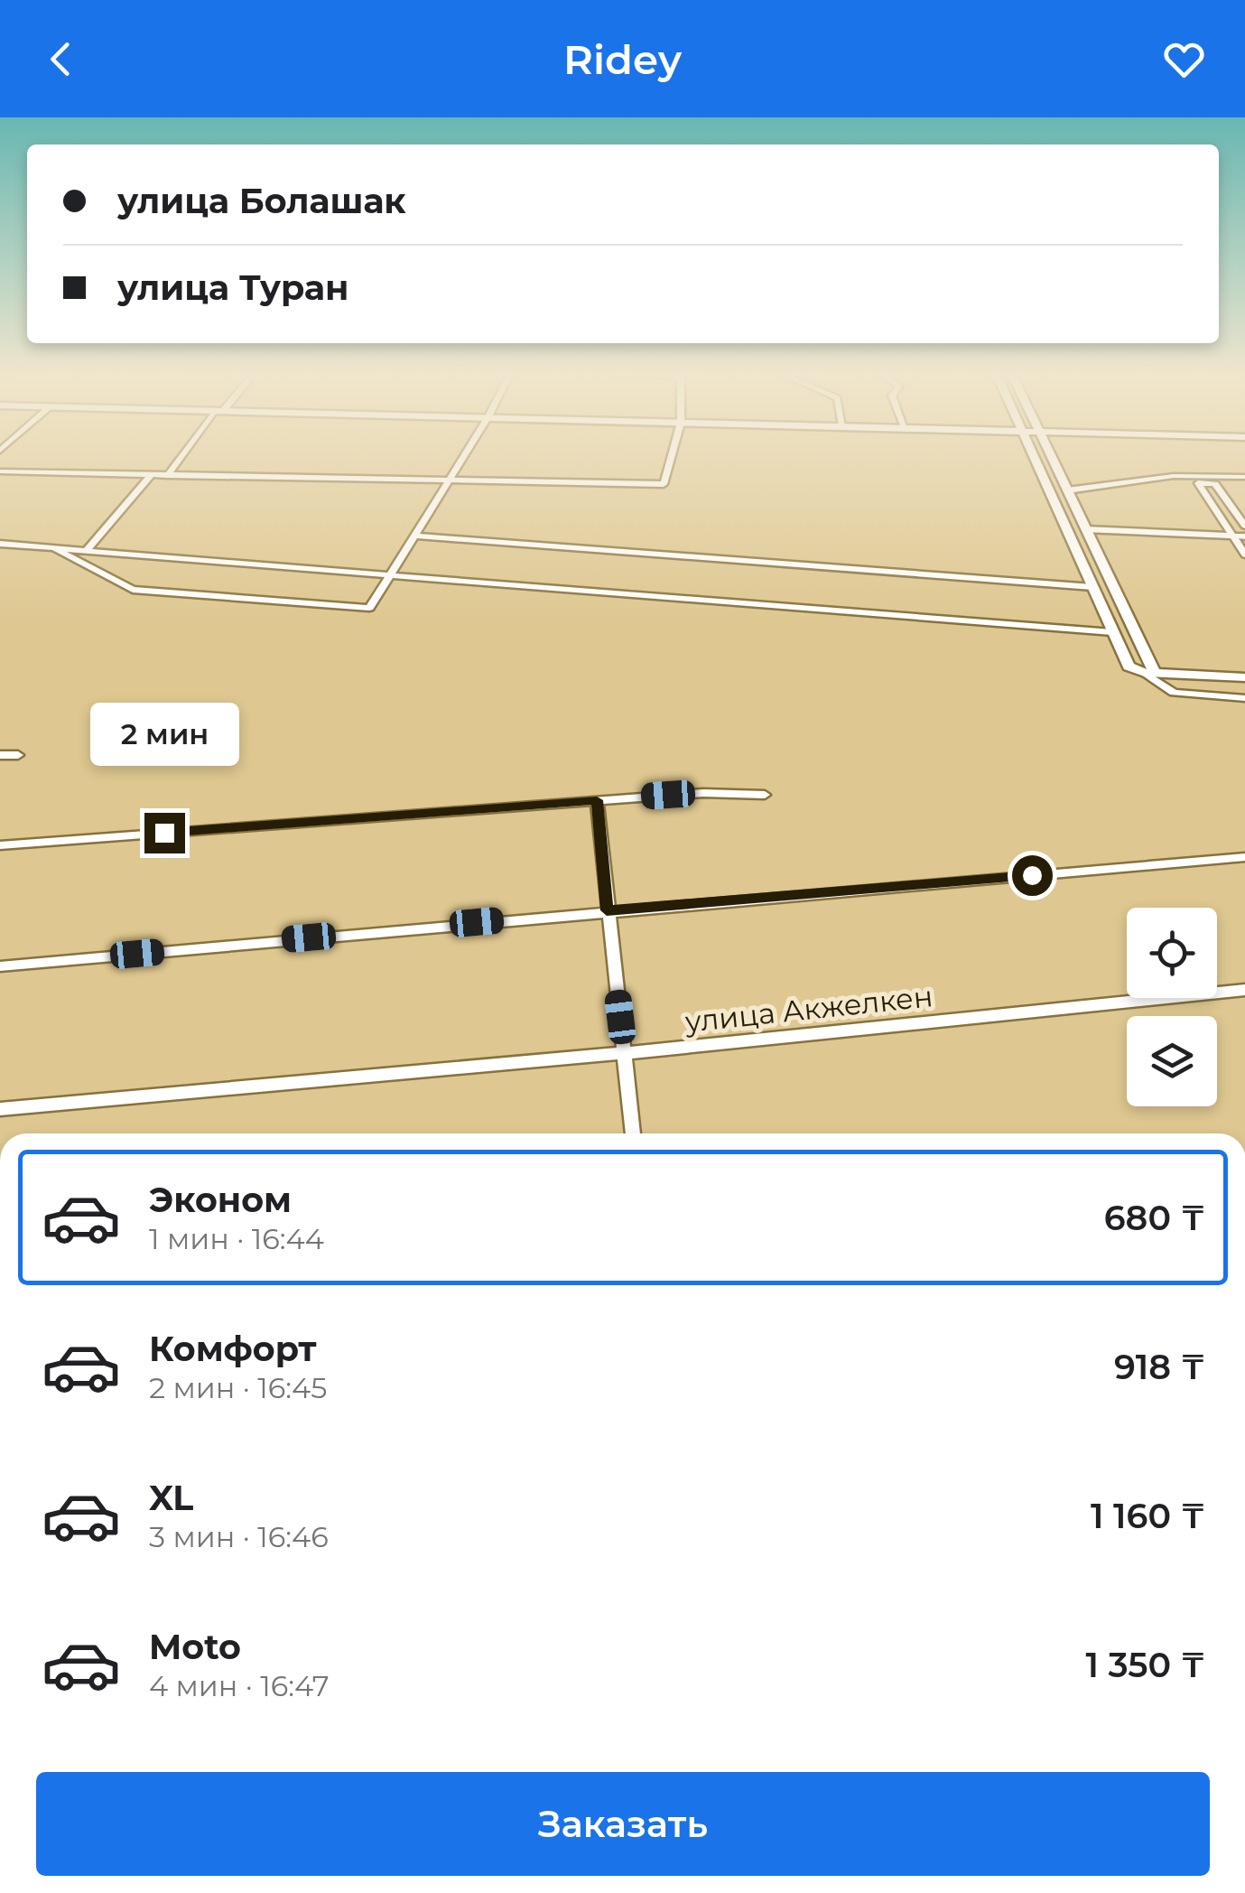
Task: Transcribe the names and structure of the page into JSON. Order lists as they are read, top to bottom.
{
  "streets": {
    "street": ["улица Акжелкен"]
  },
  "page": {
    "header": "Ridey",
    "banner": ["улица Болашак", "улица Туран"],
    "bubble": "2 мин",
    "list": [
      {
        "name": "Эконом",
        "note": "1 мин · 16:44",
        "value": "680 ₸"
      },
      {
        "name": "Комфорт",
        "note": "2 мин · 16:45",
        "value": "918 ₸"
      },
      {
        "name": "XL",
        "note": "3 мин · 16:46",
        "value": "1 160 ₸"
      },
      {
        "name": "Moto",
        "note": "4 мин · 16:47",
        "value": "1 350 ₸"
      }
    ],
    "buttons": "Заказать"
  }
}
